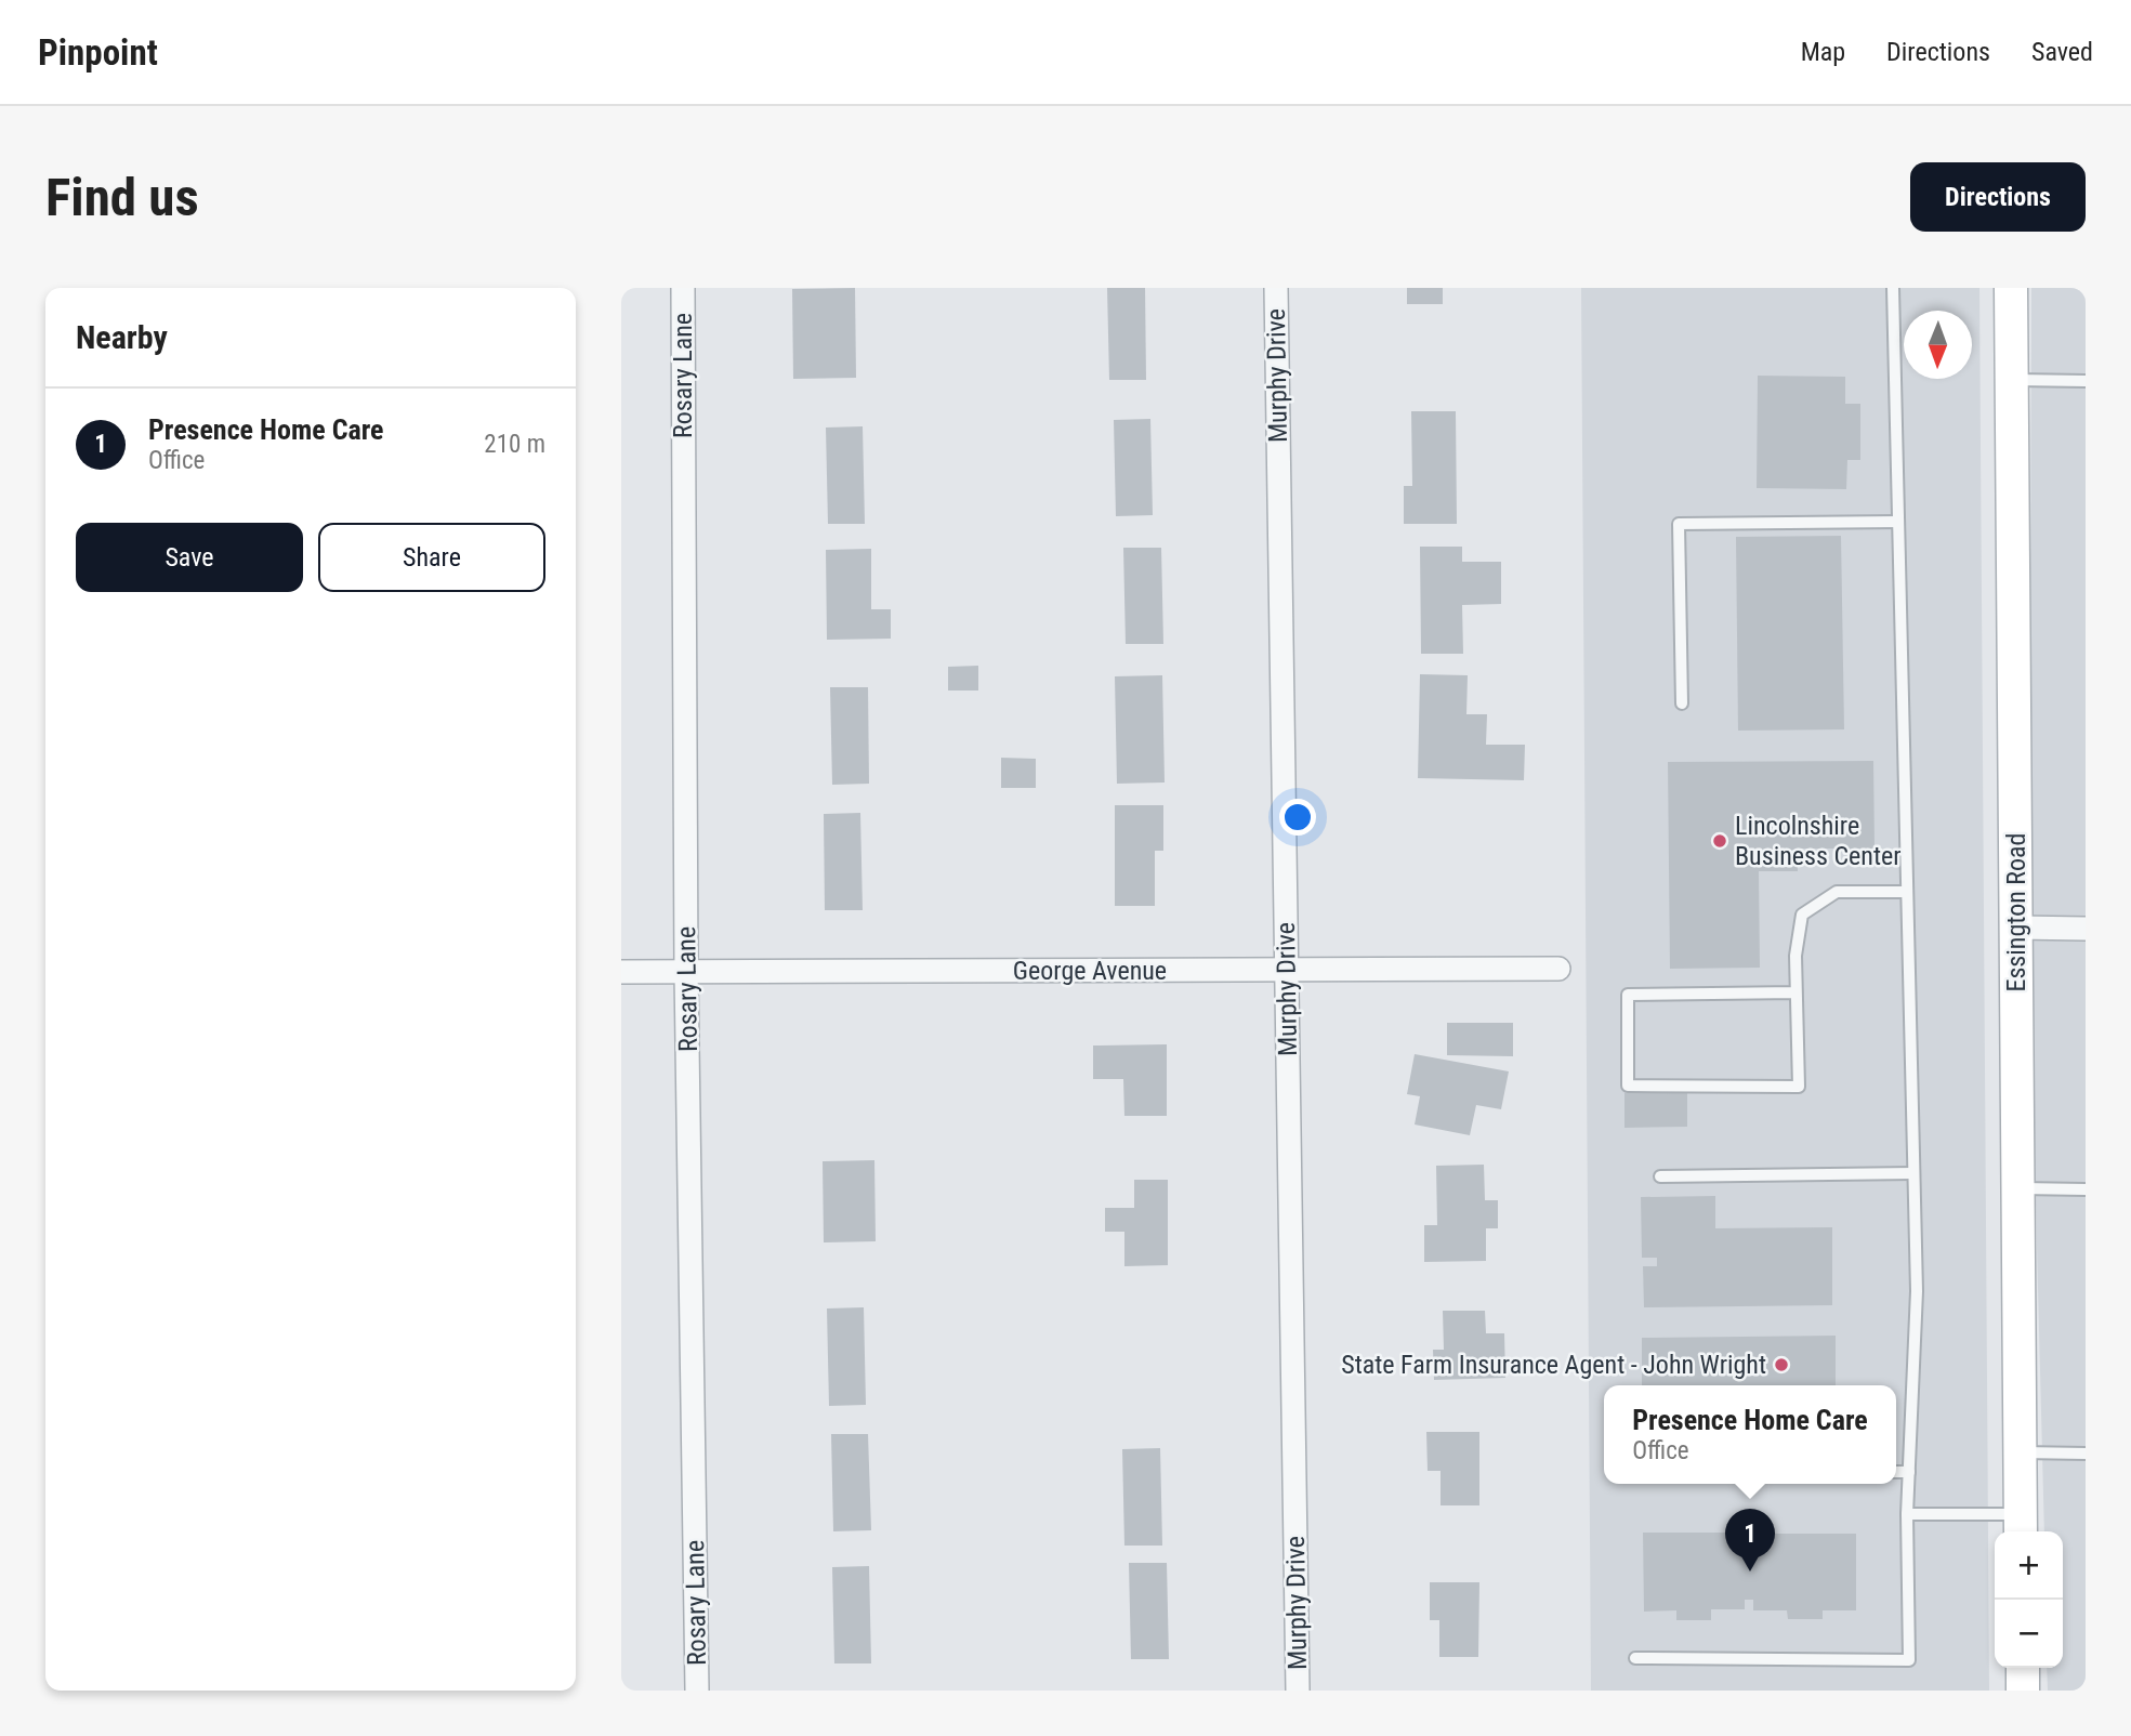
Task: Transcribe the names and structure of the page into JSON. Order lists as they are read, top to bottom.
{
  "streets": {
    "main road": ["Essington Road"],
    "street": ["Rosary Lane", "Murphy Drive", "George Avenue"]
  },
  "crossings": [
    ["Rosary Lane", "George Avenue"],
    ["Murphy Drive", "George Avenue"]
  ],
  "places": ["Lincolnshire Business Center", "State Farm Insurance Agent - John Wright"],
  "north": "bottom",
  "page": {
    "header": "Pinpoint",
    "nav": ["Map", "Directions", "Saved"],
    "buttons": [
      "Directions",
      ["Save", "Share"]
    ],
    "title": "Find us",
    "heading": "Nearby",
    "list": [
      {
        "mark": "1",
        "name": "Presence Home Care",
        "note": "Office",
        "value": "210 m"
      }
    ],
    "popup": ["Presence Home Care", "Office"],
    "pins": "1",
    "map_buttons": ["+", "−"]
  }
}
